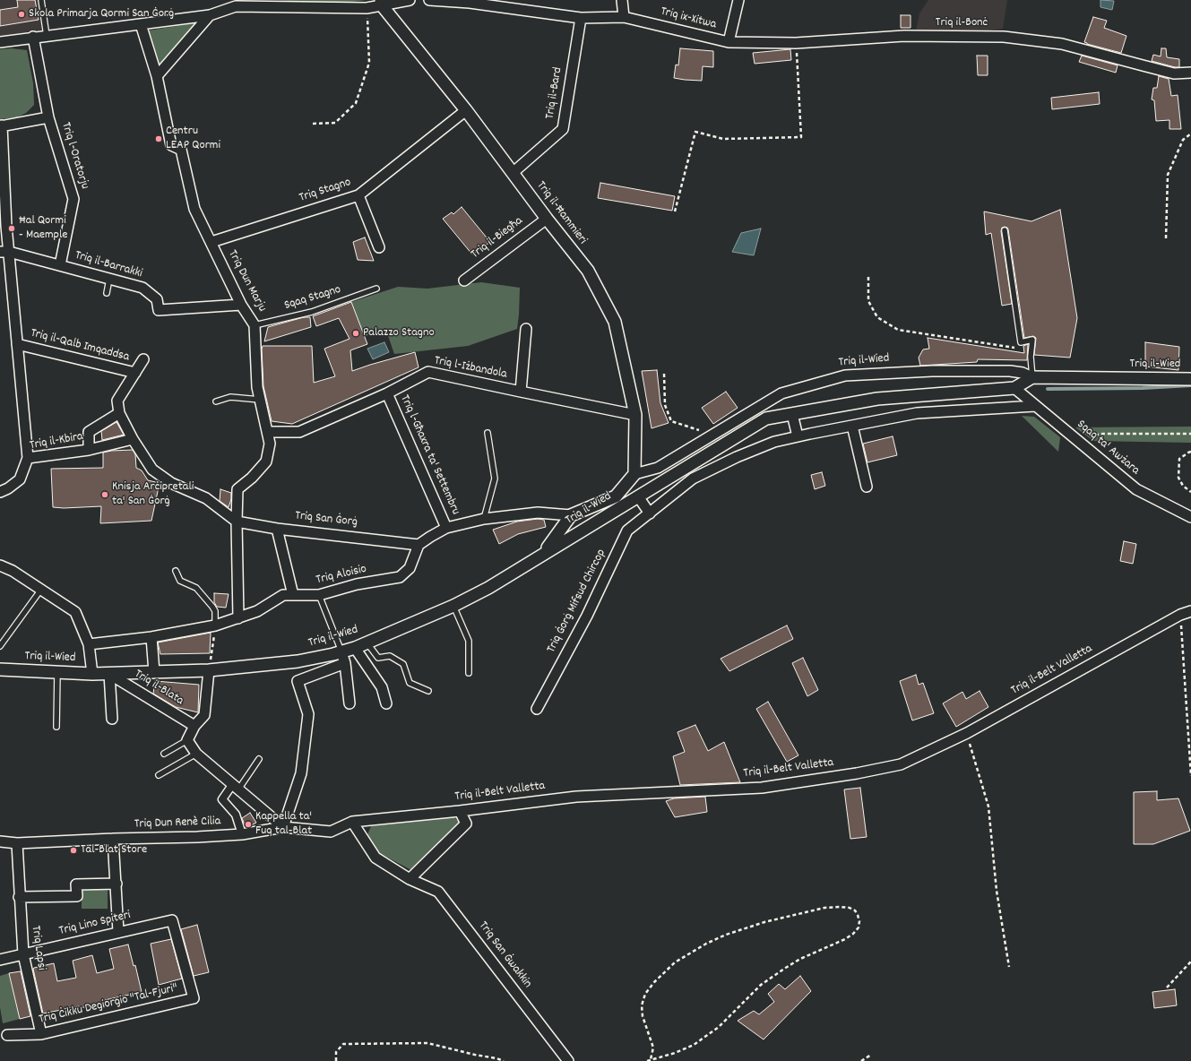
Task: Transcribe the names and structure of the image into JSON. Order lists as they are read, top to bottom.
{
  "streets": {
    "street": [
      "Triq ix-Xitwa",
      "Triq il-Bonċ",
      "Triq il-Bard",
      "Triq l-Oratorju",
      "Triq Stagno",
      "Triq il-Ħammieri",
      "Triq il-Biegħa",
      "Triq il-Barrakki",
      "Triq Dun Marju",
      "Triq il-Qalb Imqaddsa",
      "Triq il-Wied",
      "Triq l-Iżbandola",
      "Triq il-Kbira",
      "Sqaq ta' Awżara",
      "Triq l-Għaxra ta' Settembru",
      "Triq San Ġorġ",
      "Triq Aloisio",
      "Triq Ġorġ Mifsud Chircop",
      "Triq il-Belt Valletta",
      "Triq il-Blata",
      "Triq Dun Renè Cilia",
      "Triq Lino Spiteri",
      "Triq Lapsi",
      "Triq San Ġwakkin",
      "Triq Ċikku Degiorgio \"Tal-Fjuri\""
    ],
    "lane": ["Sqaq Stagno"]
  },
  "crossings": [
    ["Triq ix-Xitwa", "Triq il-Bonċ"],
    ["Triq ix-Xitwa", "Triq il-Bard"],
    ["Triq il-Bard", "Triq il-Ħammieri"],
    ["Triq l-Oratorju", "Triq il-Barrakki"],
    ["Triq Stagno", "Triq il-Ħammieri"],
    ["Triq Stagno", "Triq Dun Marju"],
    ["Triq il-Ħammieri", "Triq il-Biegħa"],
    ["Triq il-Ħammieri", "Triq il-Wied"],
    ["Triq il-Ħammieri", "Triq l-Iżbandola"],
    ["Triq il-Barrakki", "Triq Dun Marju"],
    ["Triq Dun Marju", "Sqaq Stagno"],
    ["Triq Dun Marju", "Triq l-Iżbandola"],
    ["Triq Dun Marju", "Triq San Ġorġ"],
    ["Triq Dun Marju", "Triq Aloisio"],
    ["Triq il-Wied", "Sqaq ta' Awżara"],
    ["Triq il-Wied", "Triq il-Blata"],
    ["Triq l-Iżbandola", "Triq l-Għaxra ta' Settembru"],
    ["Triq il-Kbira", "Triq San Ġorġ"],
    ["Triq San Ġorġ", "Triq Aloisio"],
    ["Triq il-Belt Valletta", "Triq Dun Renè Cilia"],
    ["Triq il-Belt Valletta", "Triq San Ġwakkin"],
    ["Triq Dun Renè Cilia", "Triq Lapsi"],
    ["Triq Dun Renè Cilia", "Triq San Ġwakkin"],
    ["Triq Lino Spiteri", "Triq Lapsi"],
    ["Triq Lino Spiteri", "Triq Ċikku Degiorgio \"Tal-Fjuri\""],
    ["Triq Lapsi", "Triq Ċikku Degiorgio \"Tal-Fjuri\""]
  ],
  "places": [
    "Skola Primarja Qormi San Ġorġ",
    "Centru LEAP Qormi",
    "Ħal Qormi - Maemple",
    "Palazzo Stagno",
    "Knisja Arċipretali ta' San Ġorġ",
    "Kappella ta' Fuq tal-Blat",
    "Tal-Blat Store"
  ]
}
